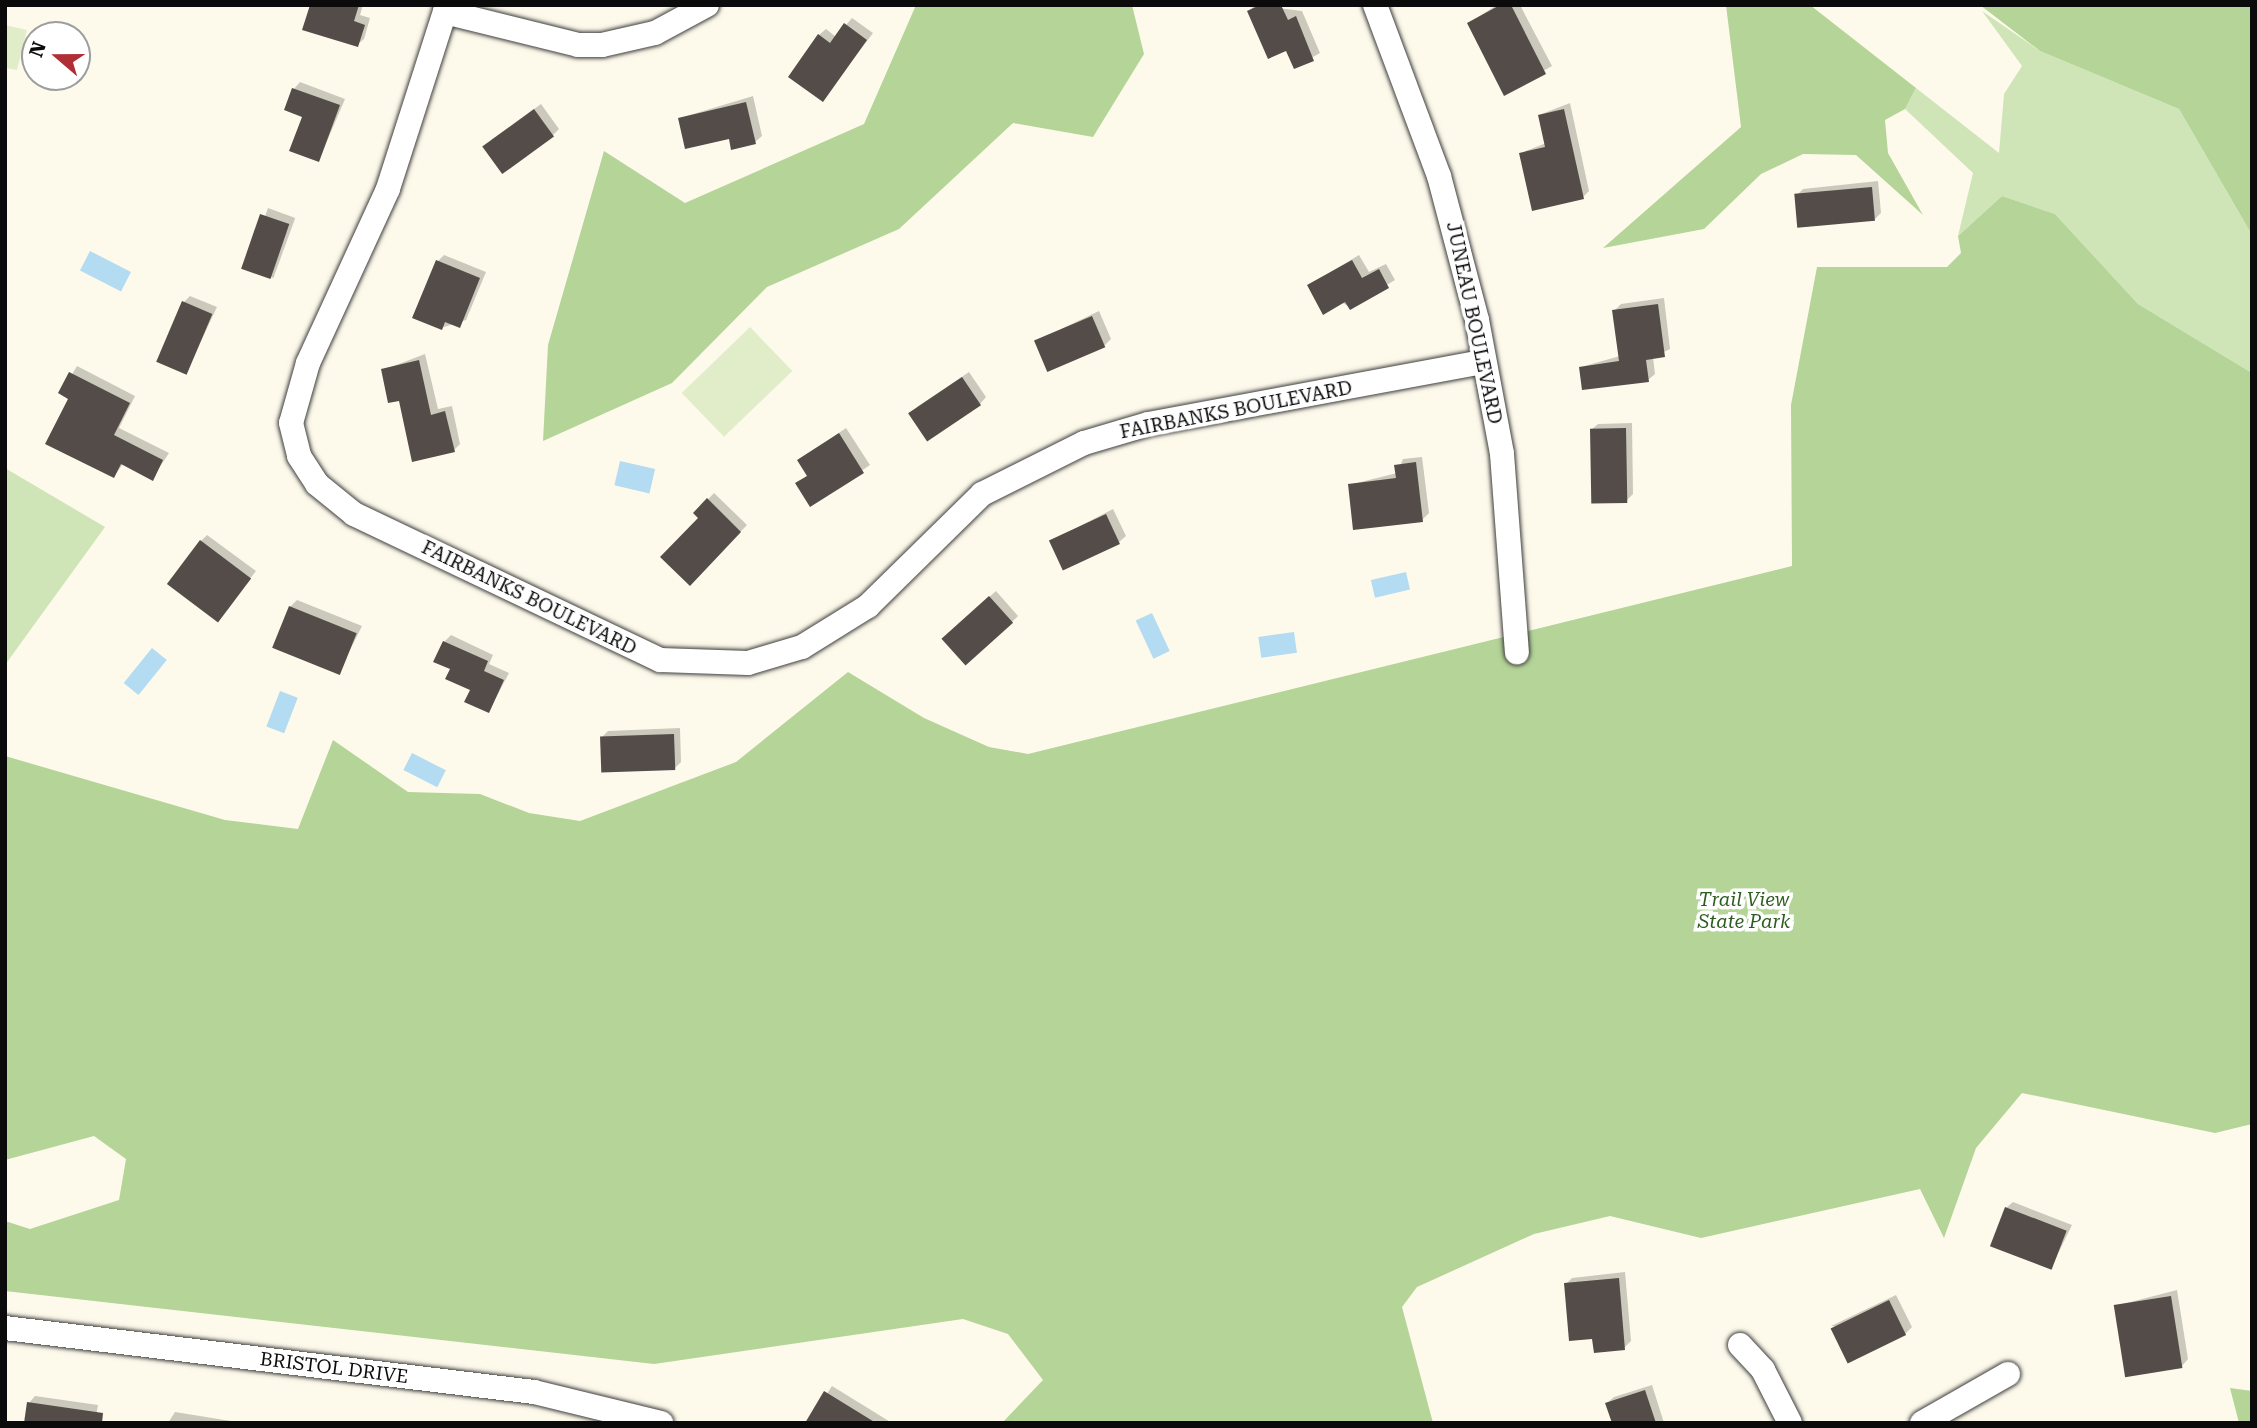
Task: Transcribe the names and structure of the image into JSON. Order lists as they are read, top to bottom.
{
  "streets": {
    "street": ["JUNEAU BOULEVARD", "FAIRBANKS BOULEVARD", "BRISTOL DRIVE"]
  },
  "crossings": [
    ["JUNEAU BOULEVARD", "FAIRBANKS BOULEVARD"]
  ],
  "parks": ["Trail View State Park"],
  "north": "left"
}
